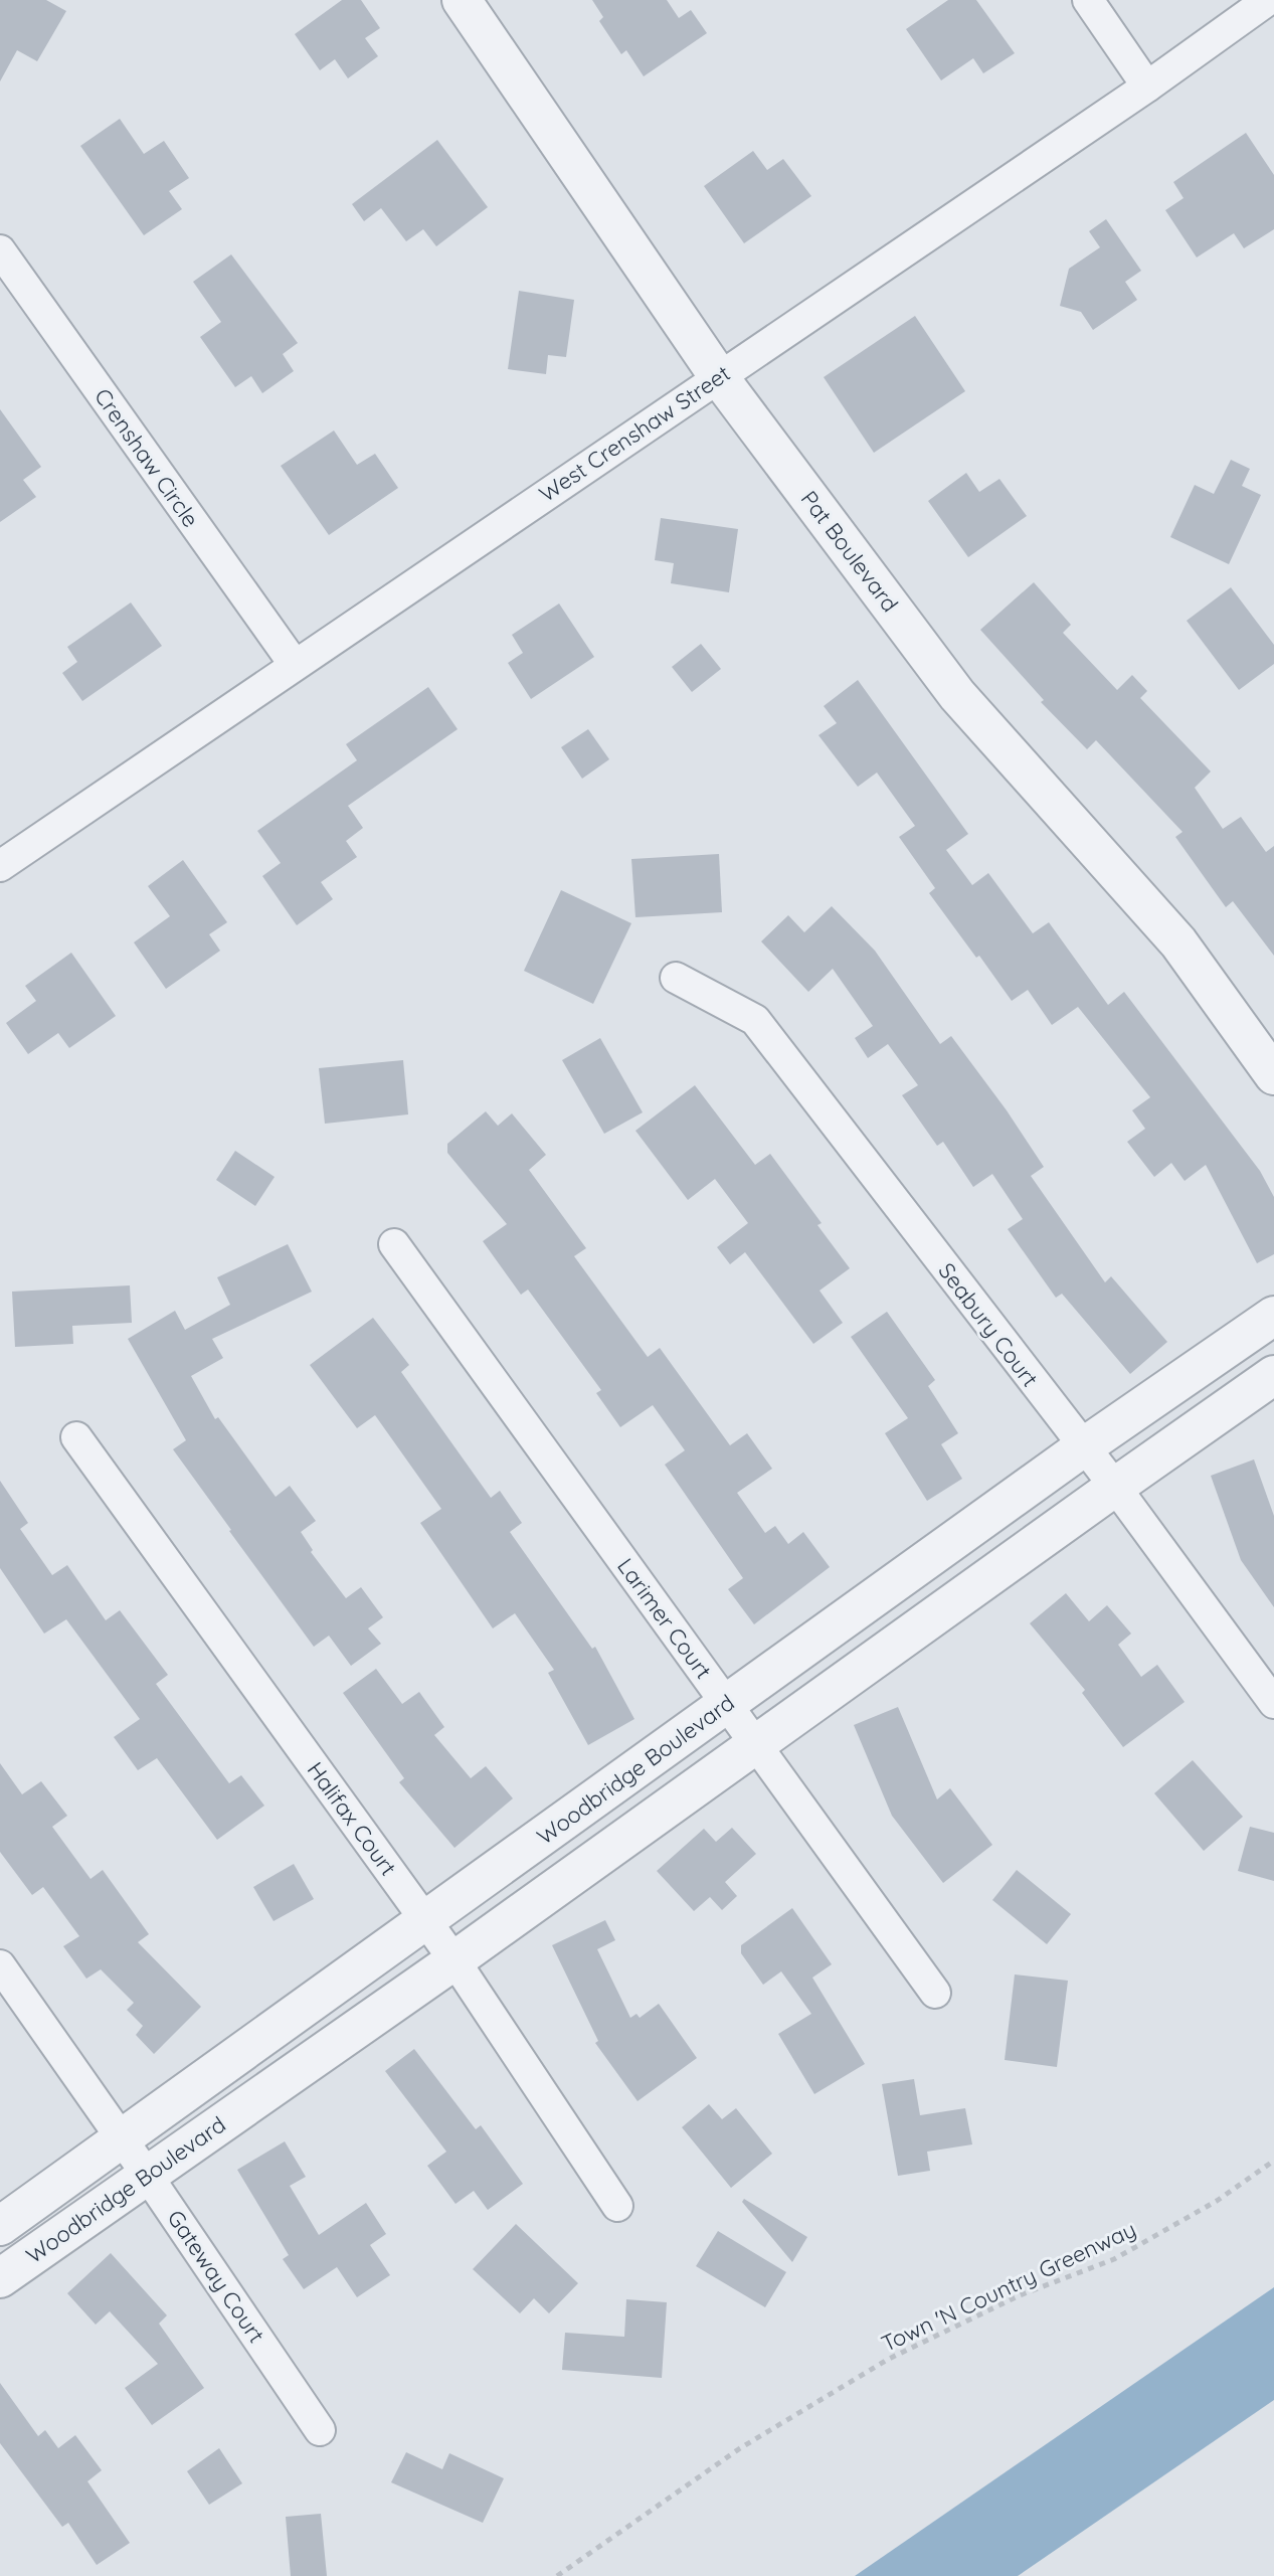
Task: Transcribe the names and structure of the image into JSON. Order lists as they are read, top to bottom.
{
  "streets": {
    "street": [
      "West Crenshaw Street",
      "Crenshaw Circle",
      "Pat Boulevard",
      "Seabury Court",
      "Larimer Court",
      "Woodbridge Boulevard",
      "Halifax Court",
      "Gateway Court"
    ],
    "path": ["Town 'N Country Greenway"]
  },
  "crossings": [
    ["West Crenshaw Street", "Crenshaw Circle"],
    ["West Crenshaw Street", "Pat Boulevard"],
    ["Seabury Court", "Woodbridge Boulevard"],
    ["Larimer Court", "Woodbridge Boulevard"],
    ["Woodbridge Boulevard", "Halifax Court"],
    ["Woodbridge Boulevard", "Gateway Court"]
  ]
}
